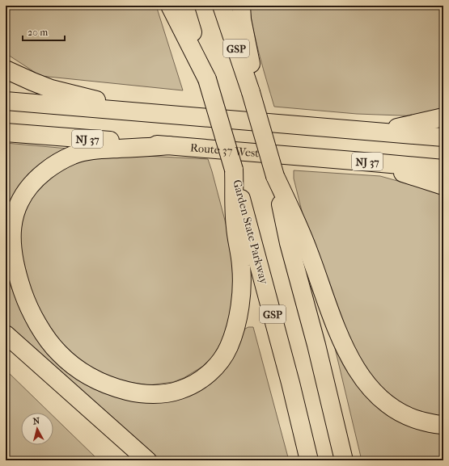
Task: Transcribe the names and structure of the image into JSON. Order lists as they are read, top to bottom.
{
  "streets": {
    "highway": [
      "GSP",
      "NJ 37",
      "Route 37 West",
      "Garden State Parkway"
    ]
  },
  "scale_bar": "20 m",
  "north": "top"
}
